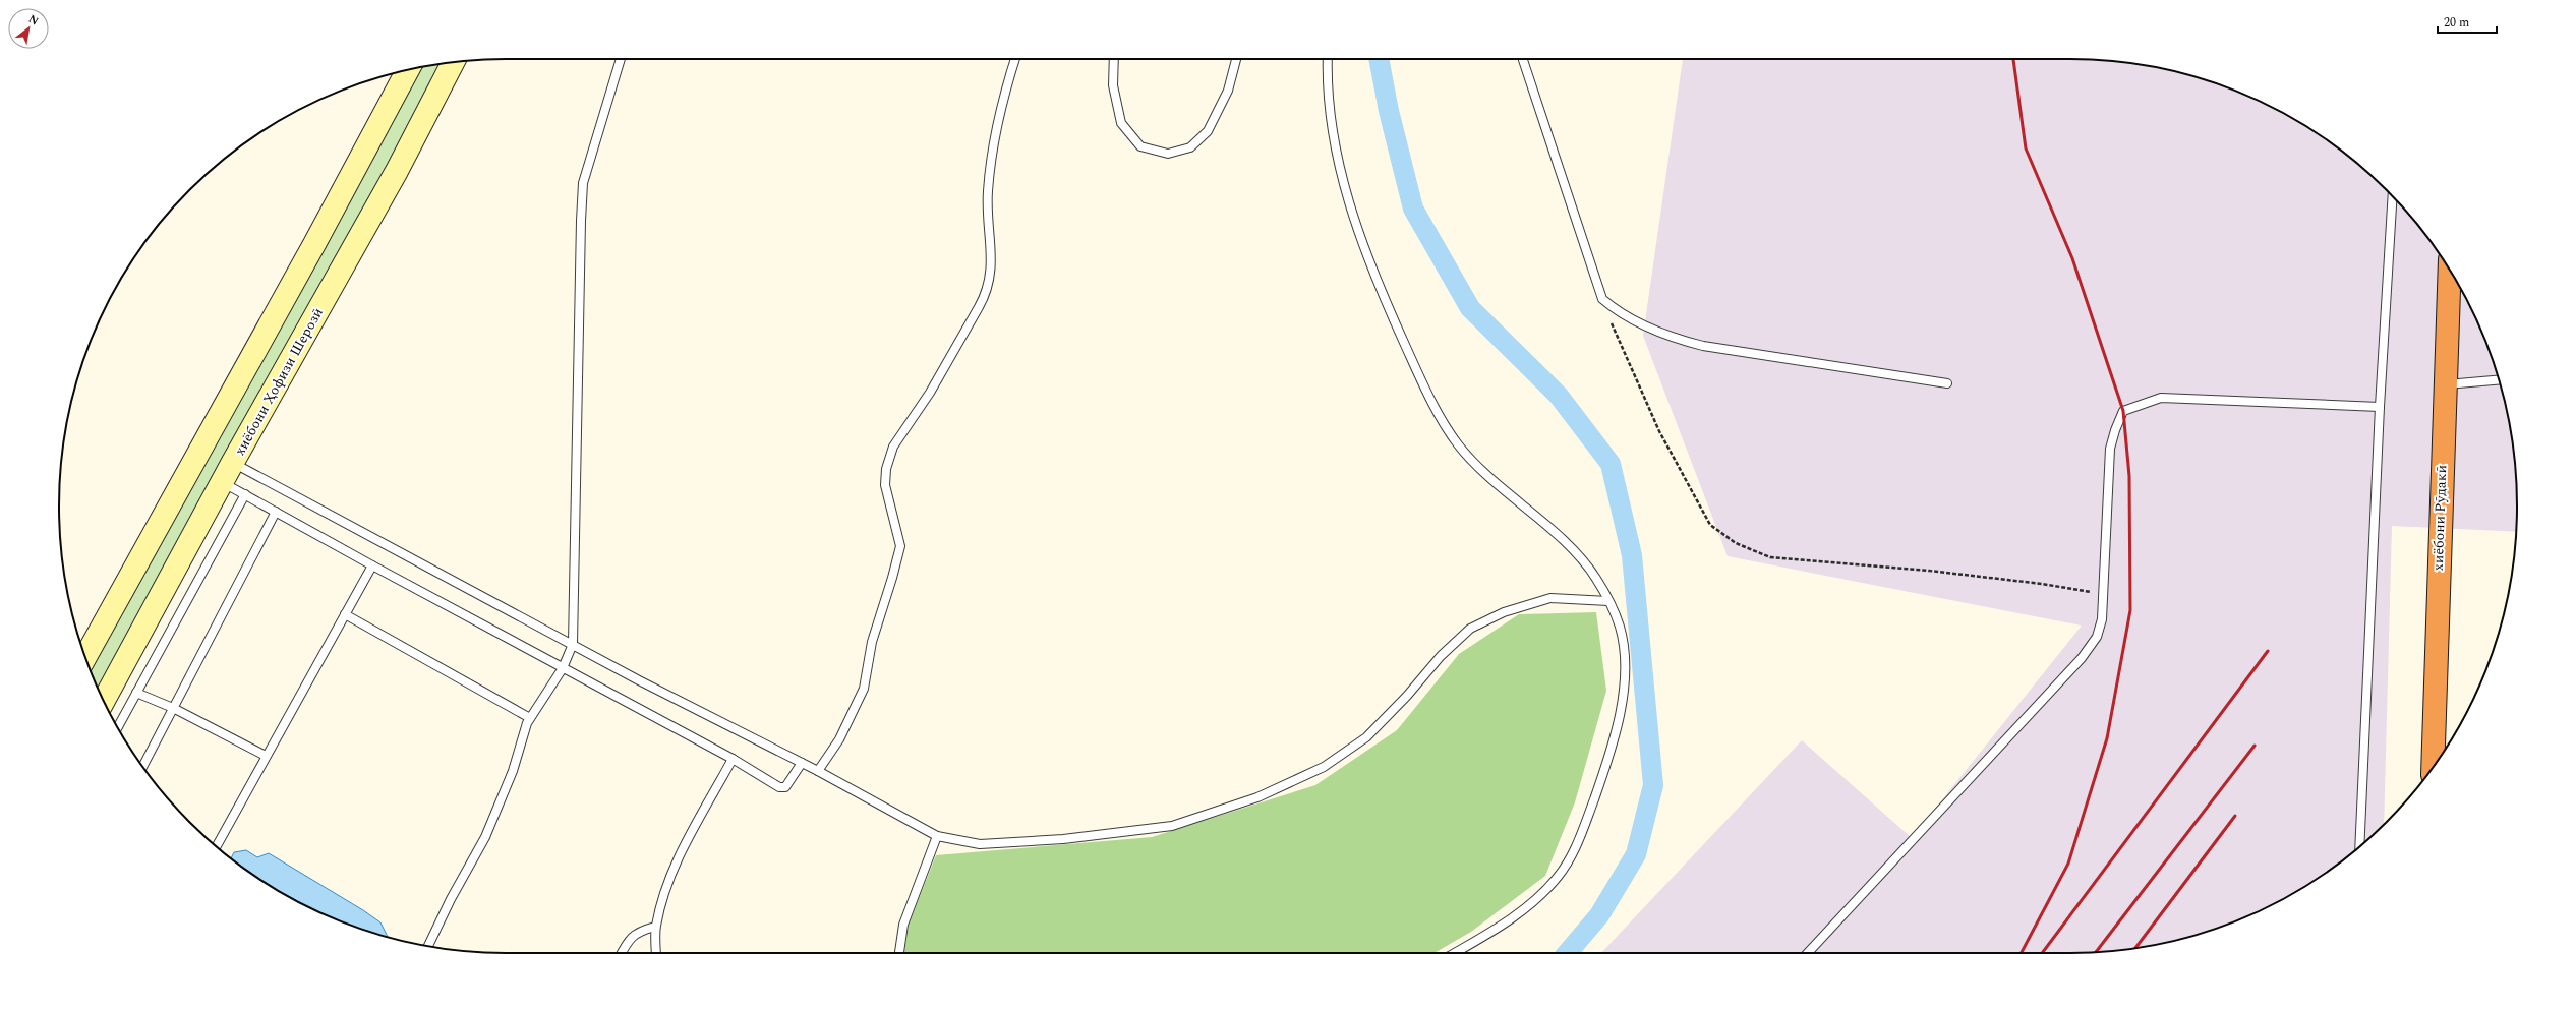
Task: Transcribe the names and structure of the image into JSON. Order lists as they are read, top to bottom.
{
  "streets": {
    "highway": ["хиёбони Рӯдакӣ"],
    "main road": ["хиёбони Ҳофизи Шерозӣ"]
  },
  "scale_bar": "20 m",
  "north": "top right"
}
